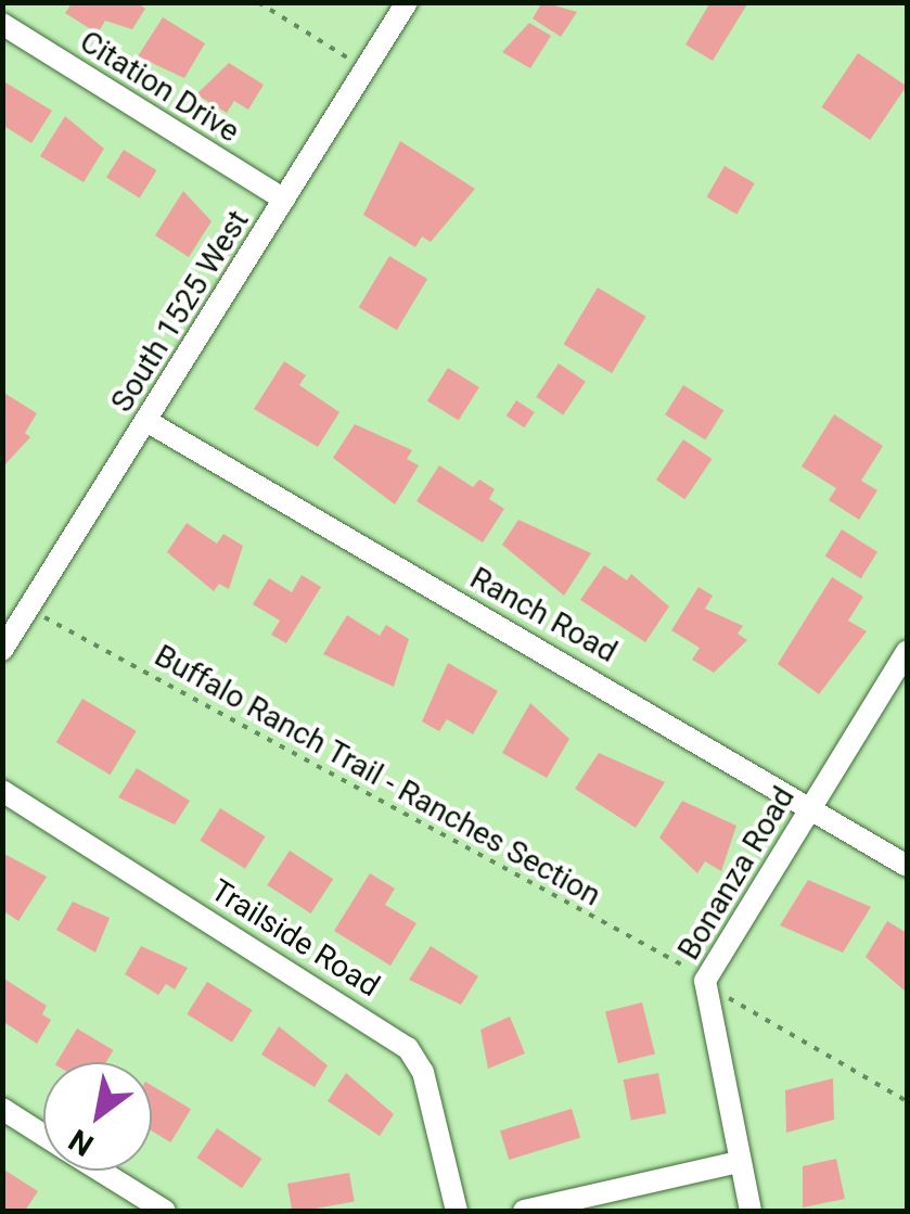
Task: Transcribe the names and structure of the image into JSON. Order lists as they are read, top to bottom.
{
  "streets": {
    "street": [
      "Citation Drive",
      "South 1525 West",
      "Ranch Road",
      "Bonanza Road",
      "Trailside Road"
    ],
    "path": ["Buffalo Ranch Trail - Ranches Section"]
  },
  "crossings": [
    ["Citation Drive", "South 1525 West"],
    ["South 1525 West", "Ranch Road"],
    ["Ranch Road", "Bonanza Road"]
  ],
  "north": "bottom left"
}
